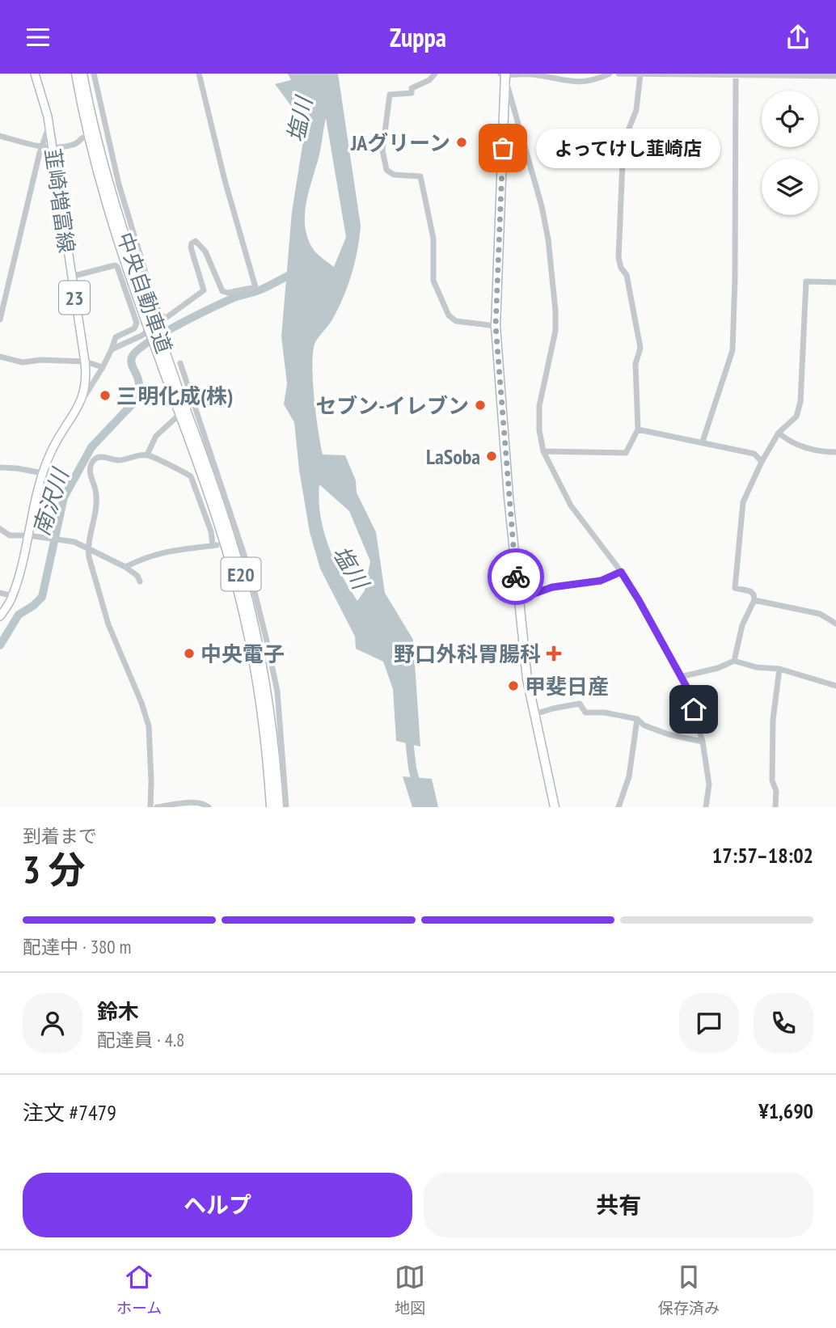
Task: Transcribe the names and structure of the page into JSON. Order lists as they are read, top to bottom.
{
  "streets": {
    "highway": ["中央自動車道", "E20"],
    "main road": ["韮崎増富線", "23"]
  },
  "water": ["塩川", "南沢川"],
  "places": {
    "other": [
      "JAグリーン",
      "よってけし韮崎店",
      "三明化成(株)",
      "セブン-イレブン",
      "LaSoba",
      "中央電子",
      "甲斐日産"
    ],
    "health": ["野口外科胃腸科"]
  },
  "page": {
    "header": "Zuppa",
    "bubble": "よってけし韮崎店",
    "heading": ["3 分", "到着まで", "17:57–18:02"],
    "panel": [
      "鈴木",
      "配達員 · 4.8",
      "注文 #7479",
      "¥1,690"
    ],
    "bar": "配達中 · 380 m",
    "buttons": ["ヘルプ", "共有"],
    "tabs": ["ホーム", "地図", "保存済み"]
  }
}
